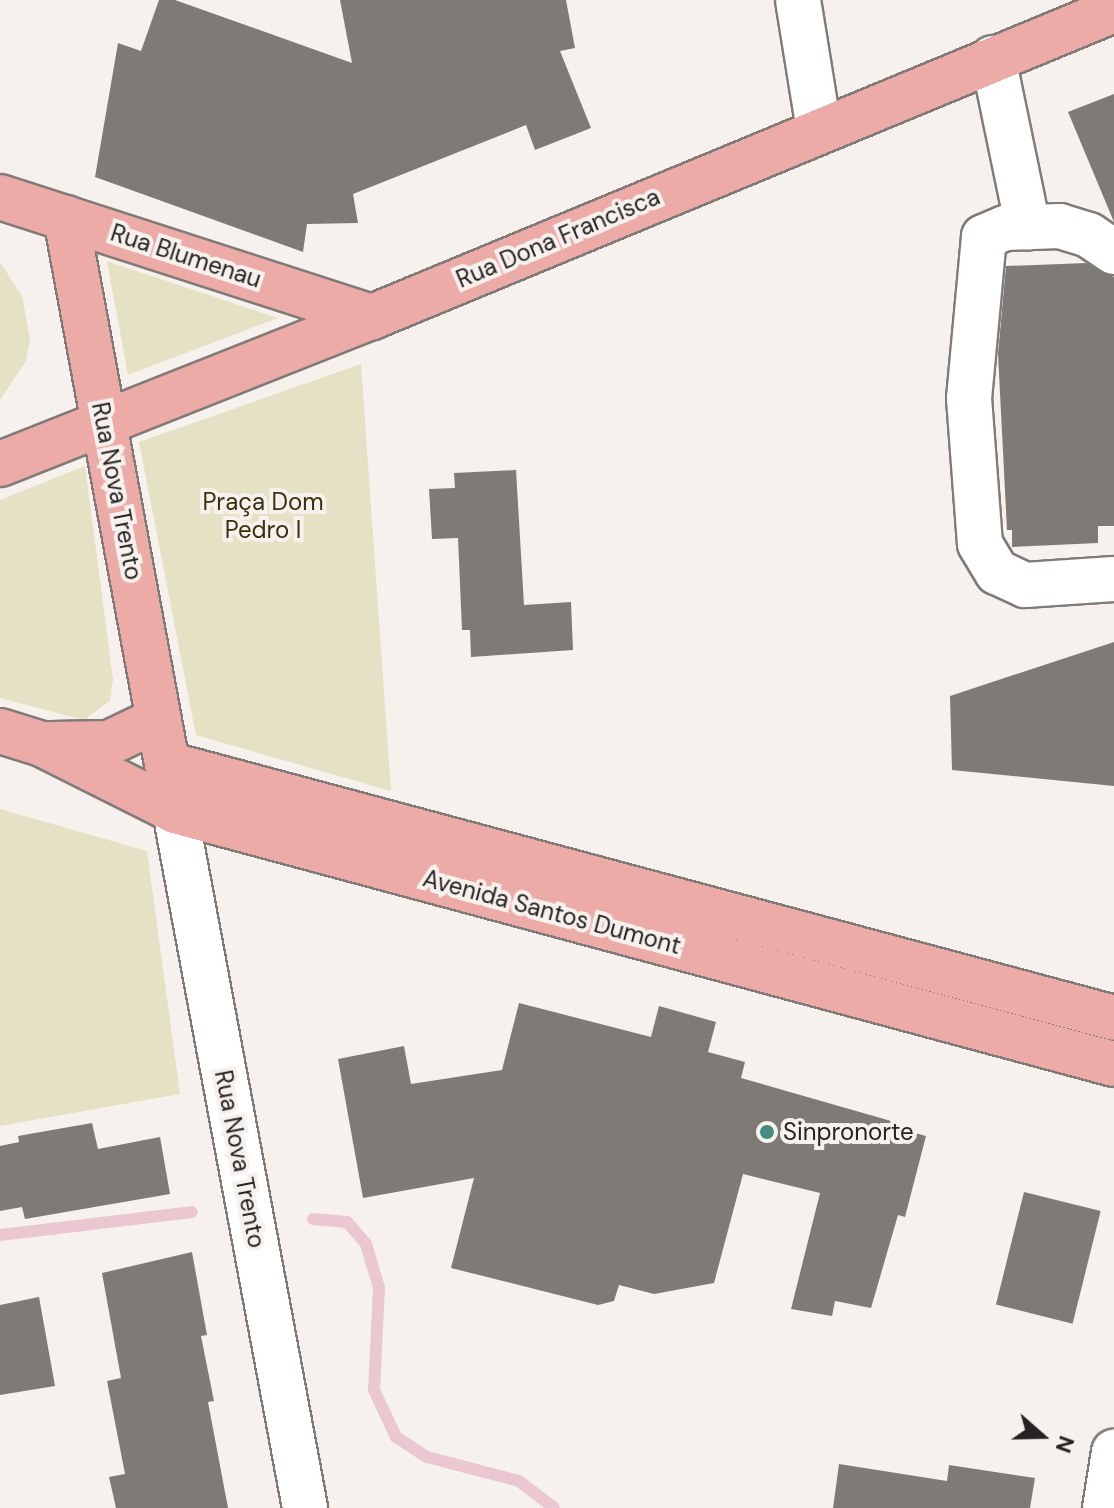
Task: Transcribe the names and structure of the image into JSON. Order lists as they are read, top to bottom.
{
  "streets": {
    "main road": [
      "Rua Dona Francisca",
      "Rua Blumenau",
      "Rua Nova Trento",
      "Avenida Santos Dumont"
    ]
  },
  "crossings": [
    ["Rua Dona Francisca", "Rua Blumenau"],
    ["Rua Dona Francisca", "Rua Nova Trento"],
    ["Rua Blumenau", "Rua Nova Trento"],
    ["Rua Nova Trento", "Avenida Santos Dumont"]
  ],
  "parks": ["Praça Dom Pedro I"],
  "places": ["Sinpronorte"],
  "north": "right"
}
